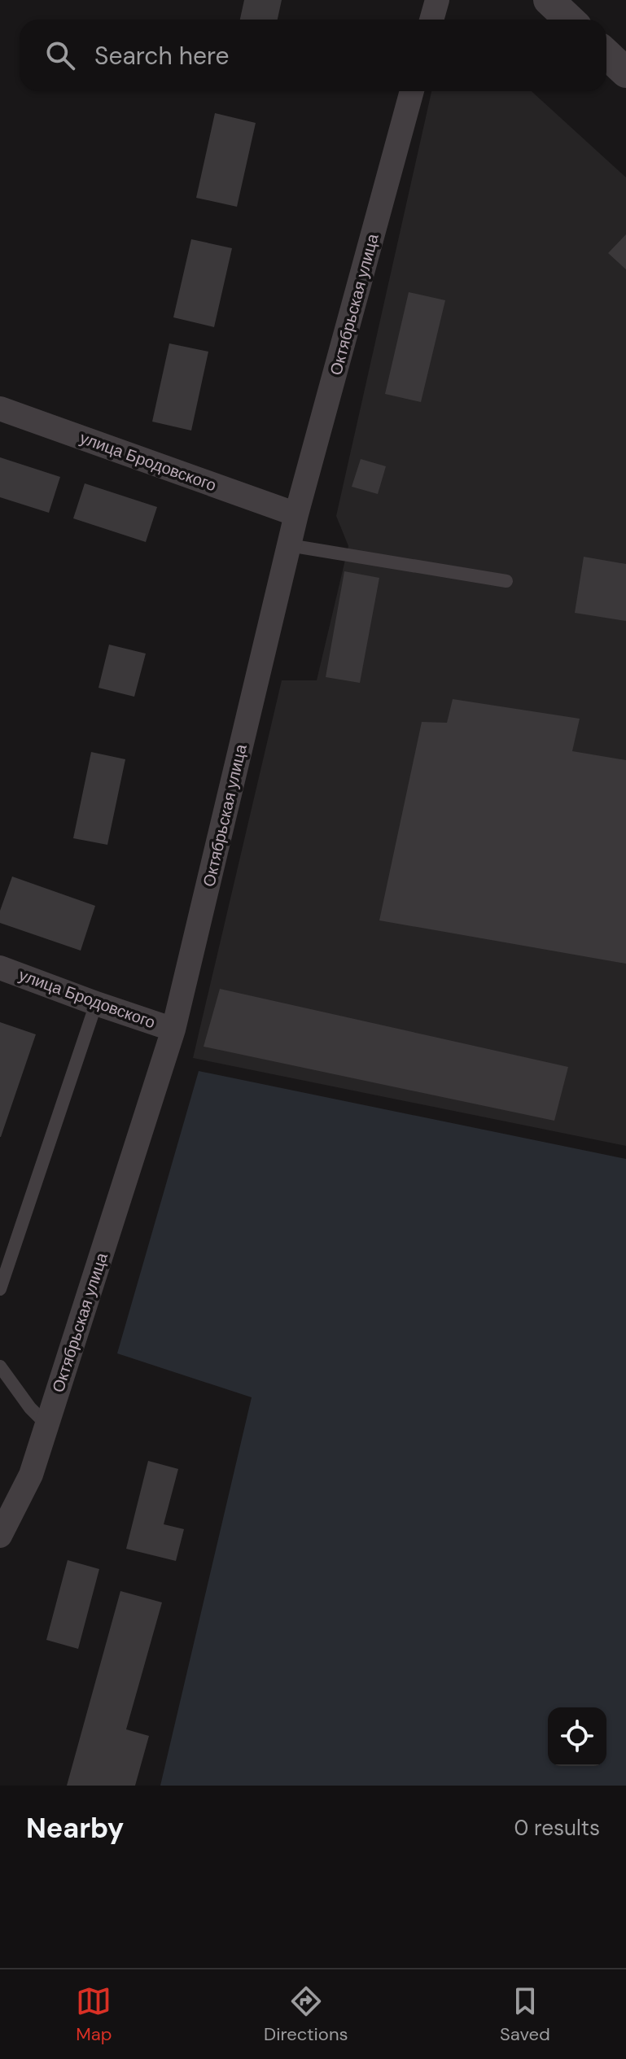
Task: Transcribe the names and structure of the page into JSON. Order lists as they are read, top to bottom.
{
  "streets": {
    "street": ["Октябрьская улица", "улица Бродовского"]
  },
  "crossings": [
    ["Октябрьская улица", "улица Бродовского"]
  ],
  "page": {
    "search": "Search here",
    "heading": ["Nearby", "0 results"],
    "nav": ["Map", "Directions", "Saved"]
  }
}
